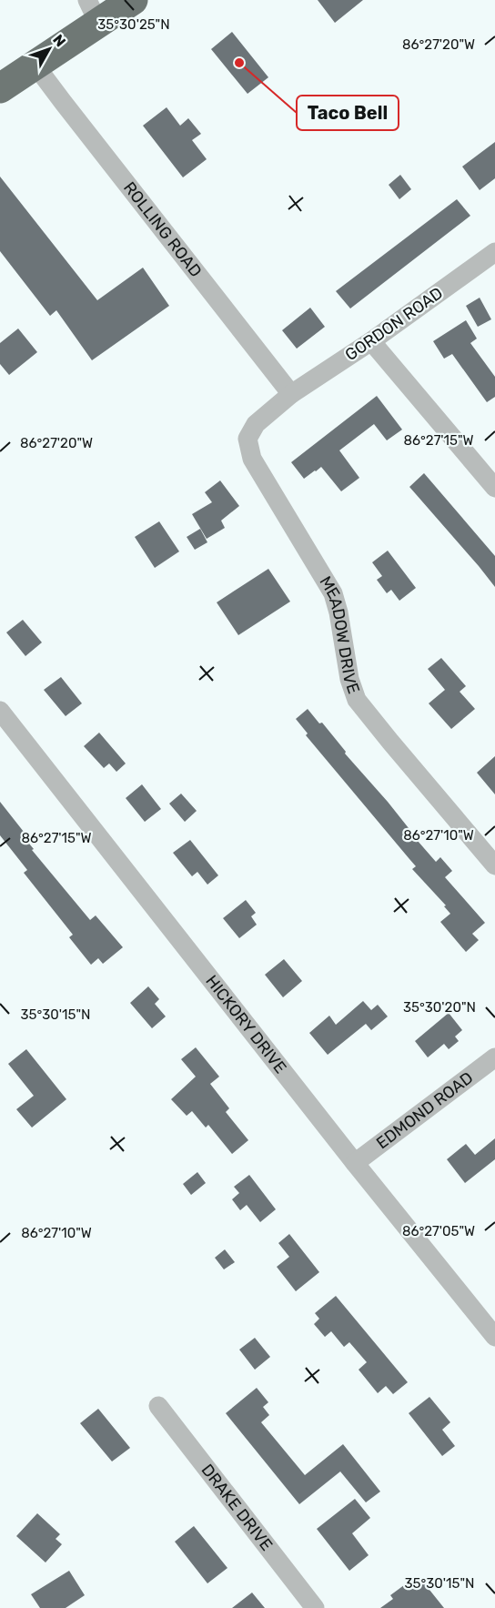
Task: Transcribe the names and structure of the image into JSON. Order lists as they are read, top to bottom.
{
  "streets": {
    "street": [
      "ROLLING ROAD",
      "GORDON ROAD",
      "MEADOW DRIVE",
      "HICKORY DRIVE",
      "EDMOND ROAD",
      "DRAKE DRIVE"
    ]
  },
  "crossings": [
    ["ROLLING ROAD", "GORDON ROAD"],
    ["ROLLING ROAD", "MEADOW DRIVE"],
    ["GORDON ROAD", "MEADOW DRIVE"],
    ["HICKORY DRIVE", "EDMOND ROAD"]
  ],
  "places": ["Taco Bell"],
  "north": "top right",
  "coordinates": [
    "35°30'25\"N",
    "86°27'20\"W",
    "86°27'15\"W",
    "86°27'10\"W",
    "35°30'20\"N",
    "35°30'15\"N",
    "86°27'05\"W"
  ]
}
